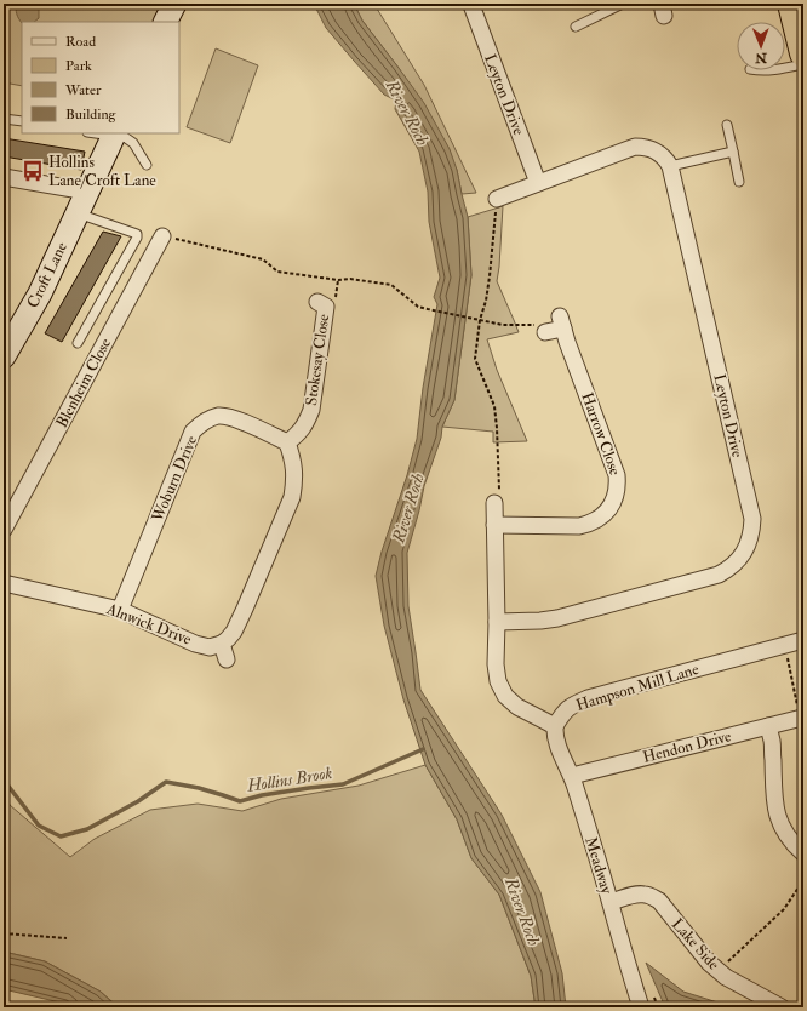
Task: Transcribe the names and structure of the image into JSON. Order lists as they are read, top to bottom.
{
  "streets": {
    "street": [
      "Leyton Drive",
      "Croft Lane",
      "Stokesay Close",
      "Blenheim Close",
      "Harrow Close",
      "Woburn Drive",
      "Alnwick Drive",
      "Hampson Mill Lane",
      "Hendon Drive",
      "Meadway",
      "Lake Side"
    ]
  },
  "crossings": [
    ["Stokesay Close", "Woburn Drive"],
    ["Woburn Drive", "Alnwick Drive"],
    ["Hampson Mill Lane", "Meadway"],
    ["Hendon Drive", "Meadway"],
    ["Meadway", "Lake Side"]
  ],
  "water": ["River Roch", "Hollins Brook"],
  "places": {
    "bus stop": ["Hollins Lane/Croft Lane"]
  },
  "legend": [
    "Road",
    "Park",
    "Water",
    "Building"
  ],
  "north": "bottom"
}
